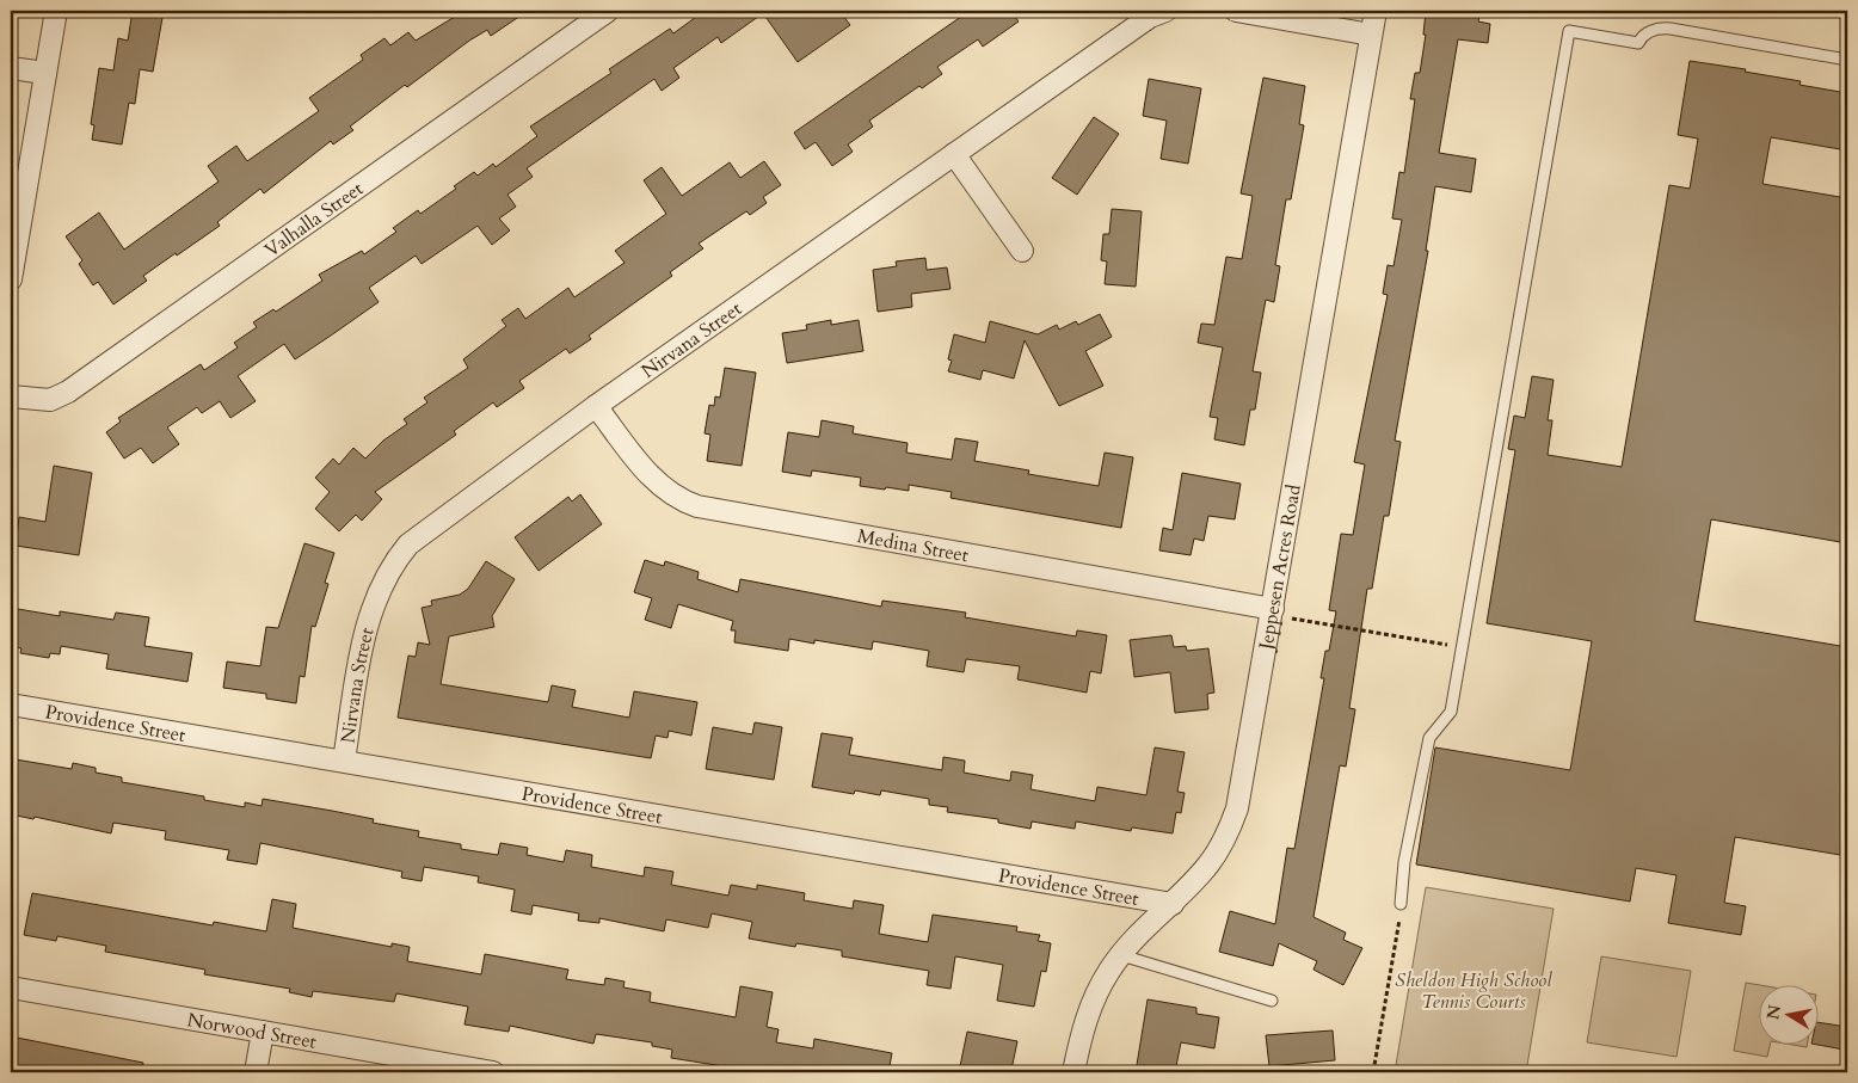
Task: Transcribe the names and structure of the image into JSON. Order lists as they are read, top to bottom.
{
  "streets": {
    "street": [
      "Valhalla Street",
      "Nirvana Street",
      "Medina Street",
      "Jeppesen Acres Road",
      "Providence Street",
      "Norwood Street"
    ]
  },
  "crossings": [
    ["Nirvana Street", "Medina Street"],
    ["Nirvana Street", "Providence Street"],
    ["Medina Street", "Jeppesen Acres Road"],
    ["Jeppesen Acres Road", "Providence Street"]
  ],
  "parks": ["Sheldon High School Tennis Courts"],
  "north": "left"
}
